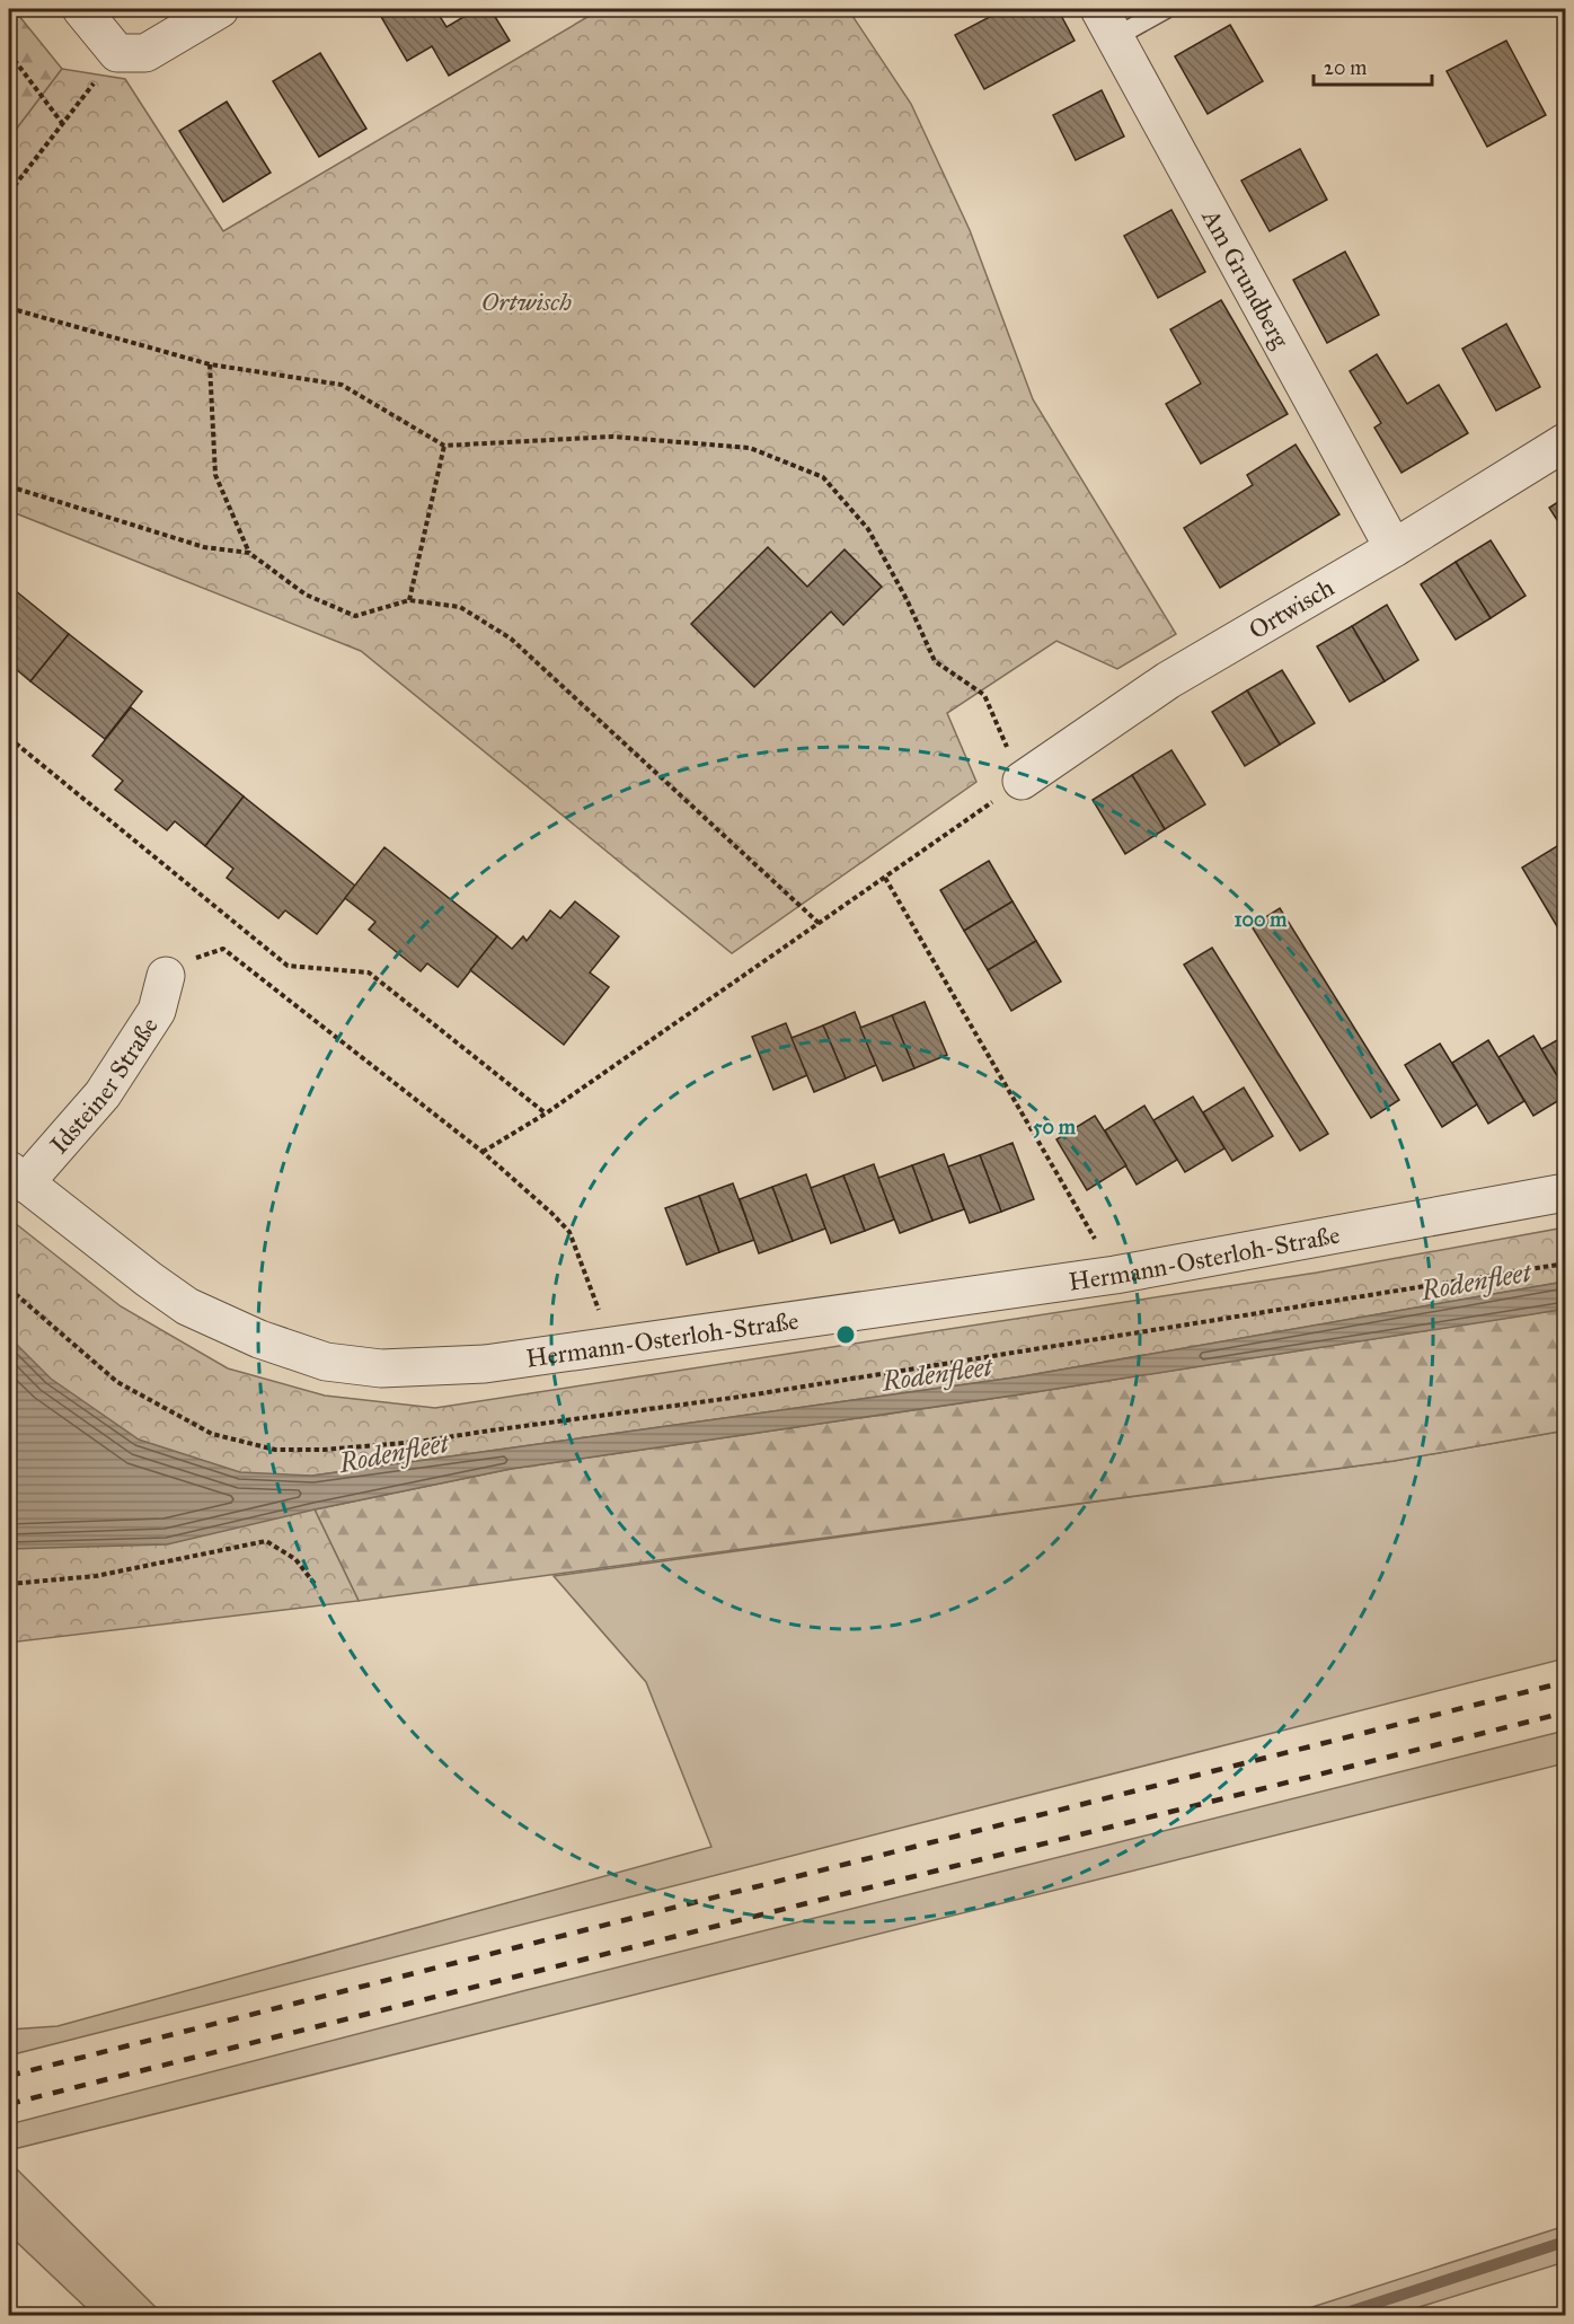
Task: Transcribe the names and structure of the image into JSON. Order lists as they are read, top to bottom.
{
  "streets": {
    "street": [
      "Am Grundberg",
      "Ortwisch",
      "Idsteiner Straße",
      "Hermann-Osterloh-Straße"
    ]
  },
  "crossings": [
    ["Am Grundberg", "Ortwisch"],
    ["Idsteiner Straße", "Hermann-Osterloh-Straße"]
  ],
  "water": ["Rodenfleet"],
  "parks": ["Ortwisch"],
  "scale_bar": "20 m",
  "rings": ["100 m", "50 m"]
}
